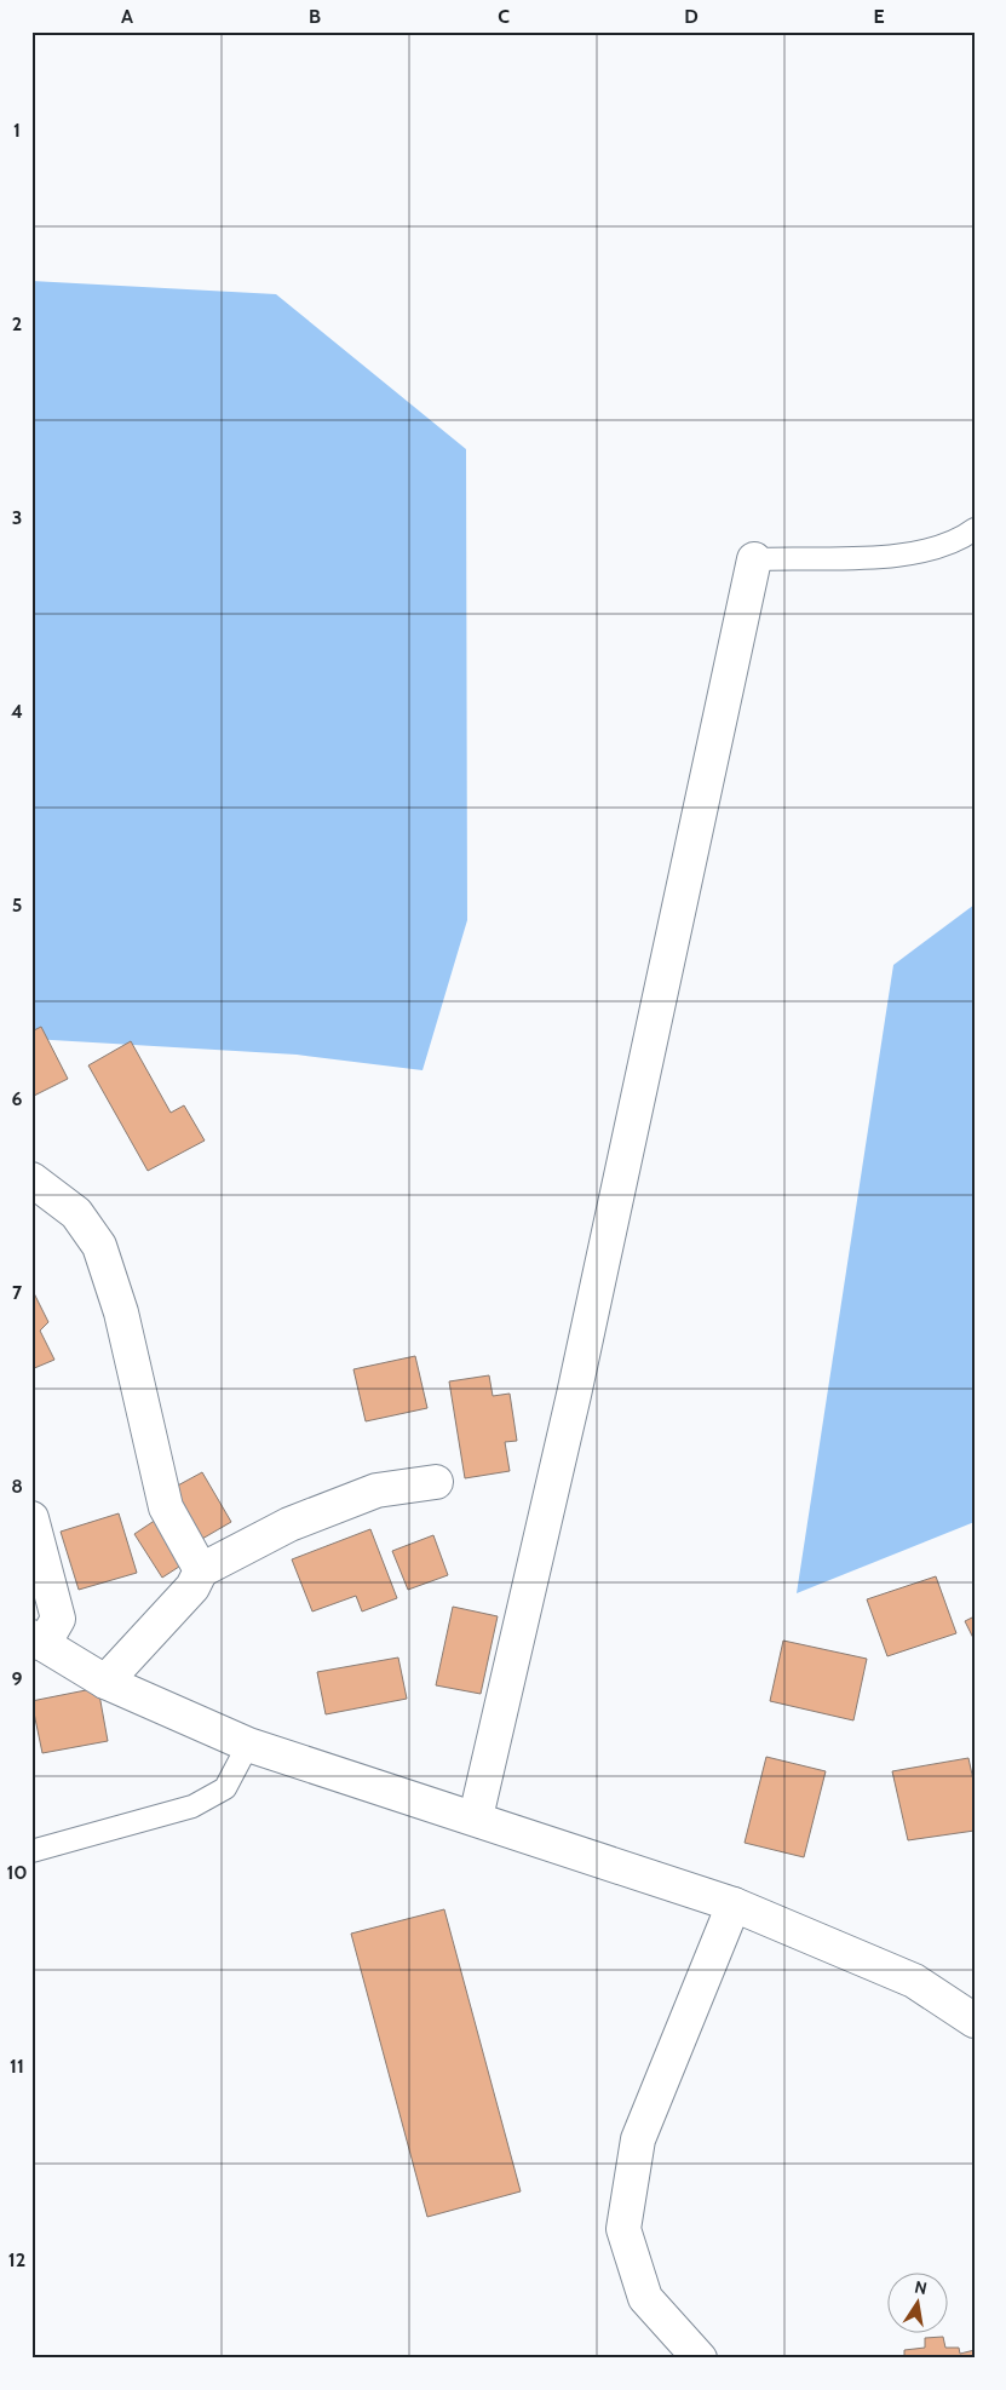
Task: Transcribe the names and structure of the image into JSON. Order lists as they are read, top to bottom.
{
  "north": "top",
  "grid": {
    "columns": [
      "A",
      "B",
      "C",
      "D",
      "E"
    ],
    "rows": [
      "1",
      "2",
      "3",
      "4",
      "5",
      "6",
      "7",
      "8",
      "9",
      "10",
      "11",
      "12"
    ]
  }
}
